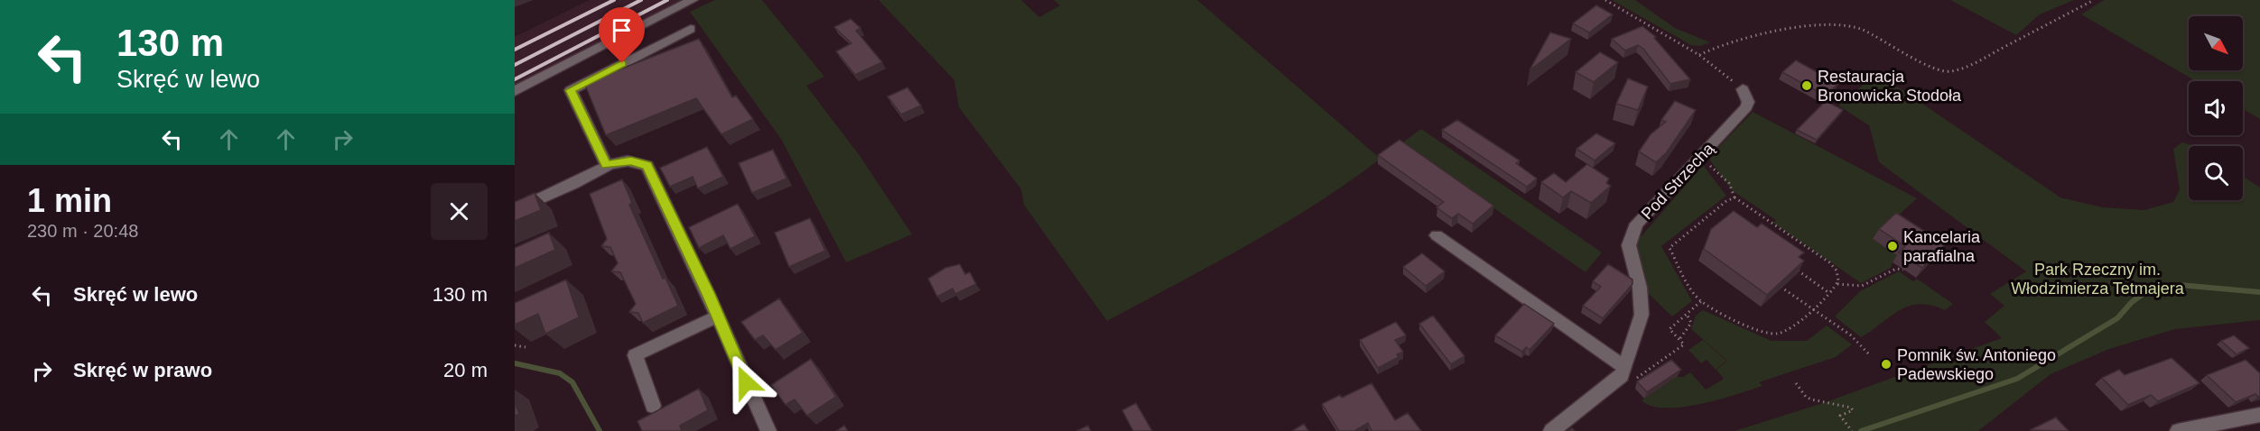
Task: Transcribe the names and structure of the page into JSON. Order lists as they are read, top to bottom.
{
  "streets": {
    "street": ["Pod Strzechą"]
  },
  "parks": ["Park Rzeczny im. Włodzimierza Tetmajera"],
  "places": ["Restauracja Bronowicka Stodoła", "Kancelaria parafialna", "Pomnik św. Antoniego Padewskiego"],
  "north": "bottom right",
  "page": {
    "turn": ["130 m", "Skręć w lewo"],
    "heading": ["1 min", "230 m · 20:48"],
    "list": [
      {
        "name": "Skręć w lewo",
        "value": "130 m"
      },
      {
        "name": "Skręć w prawo",
        "value": "20 m"
      }
    ]
  }
}
